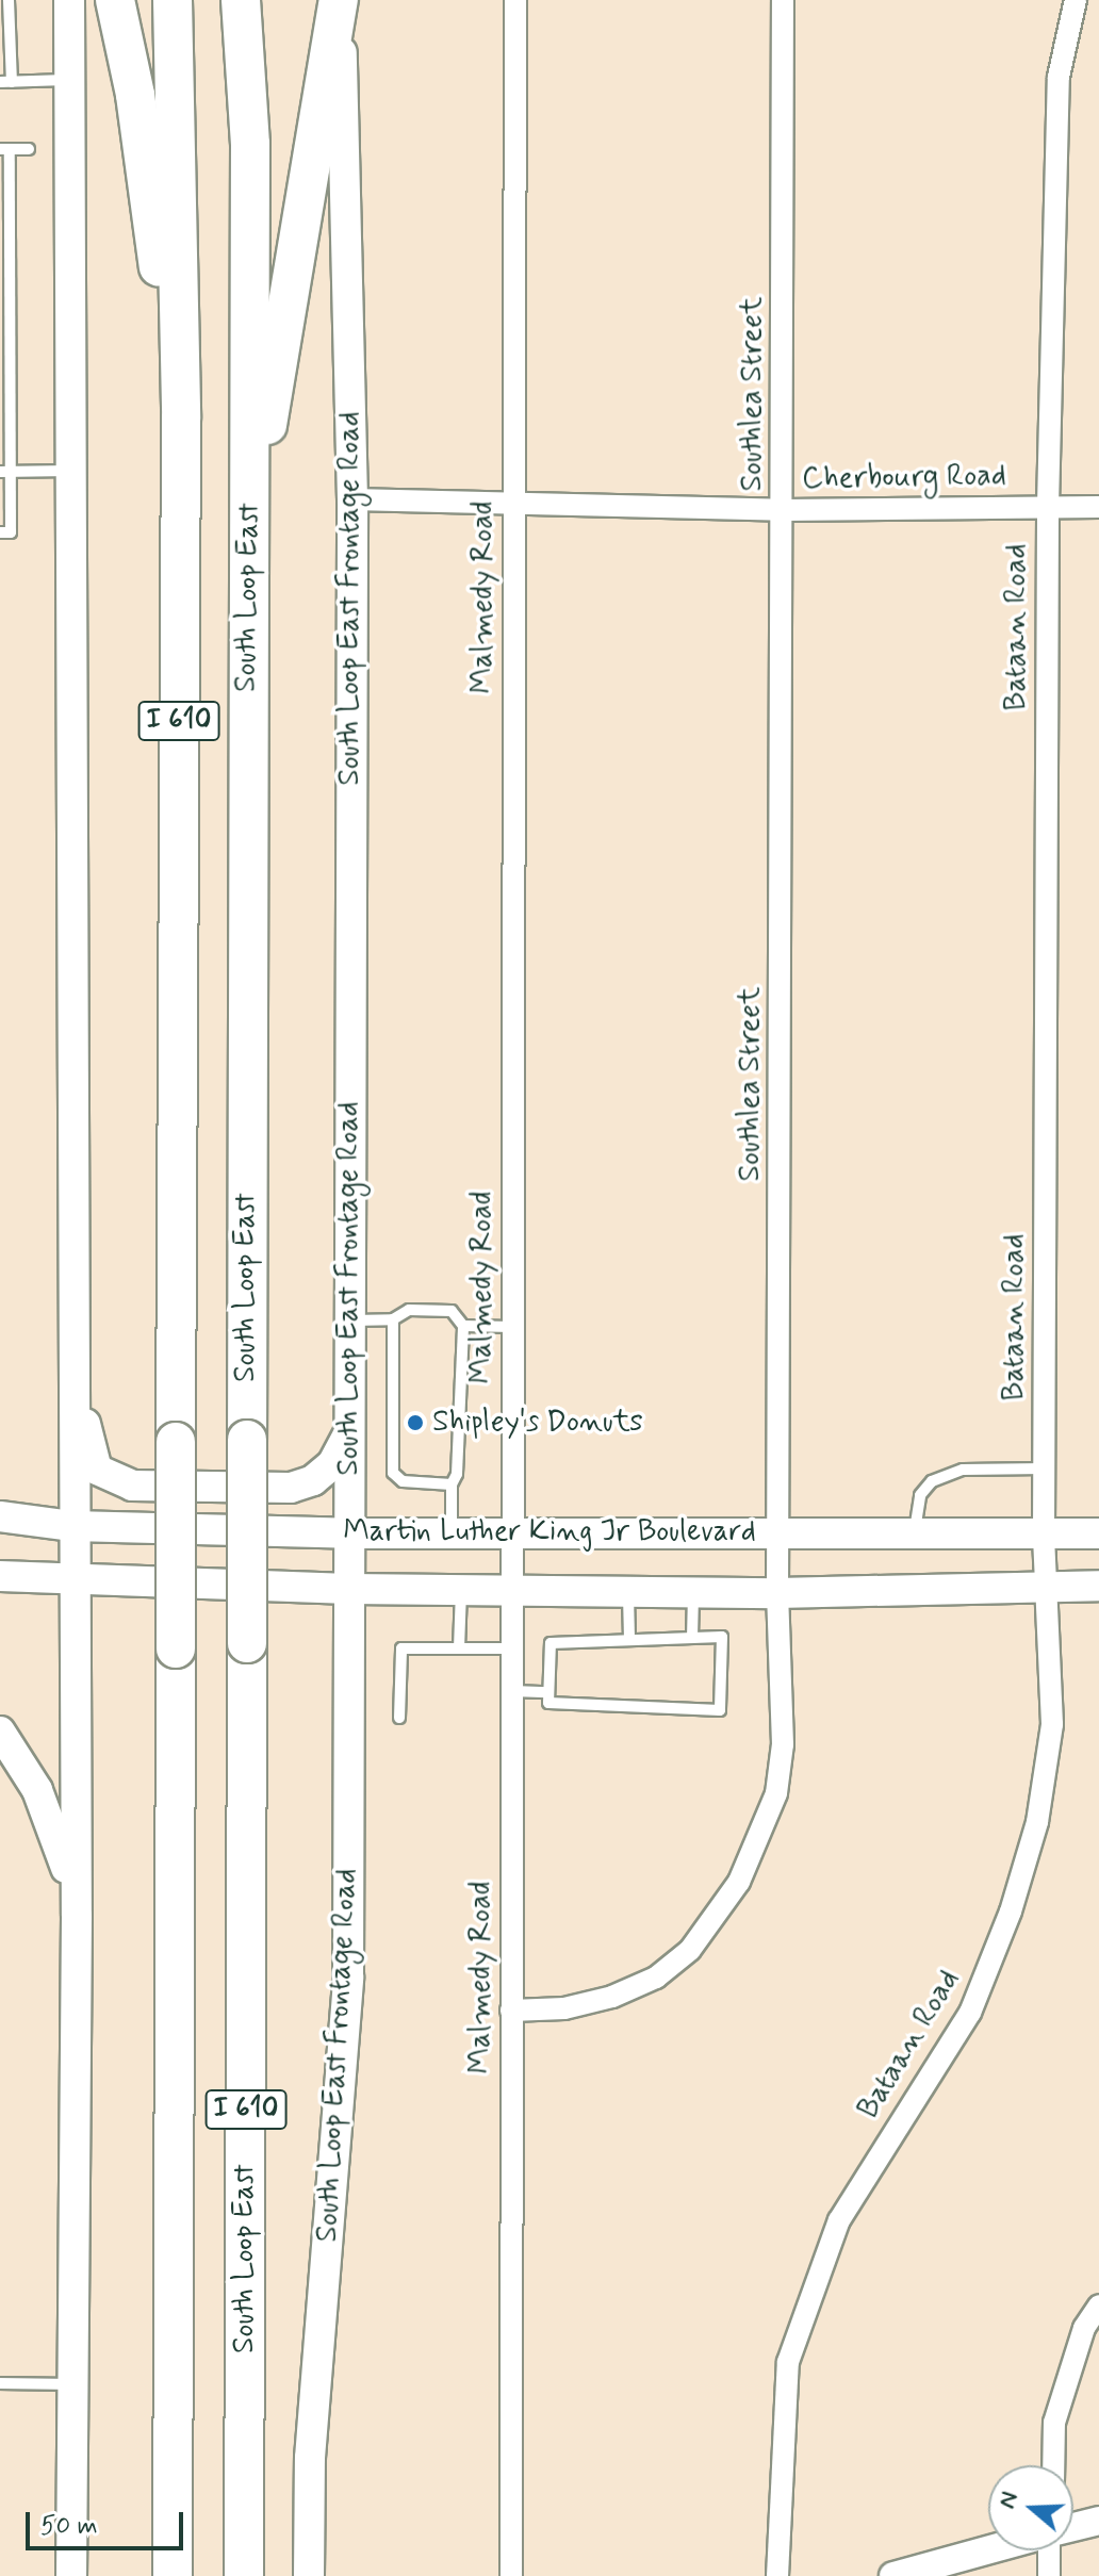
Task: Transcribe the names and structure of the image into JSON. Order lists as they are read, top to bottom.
{
  "streets": {
    "highway": ["South Loop East", "I 610"],
    "main road": ["South Loop East Frontage Road", "Martin Luther King Jr Boulevard"],
    "street": [
      "Southlea Street",
      "Cherbourg Road",
      "Malmedy Road",
      "Bataan Road"
    ]
  },
  "crossings": [
    ["Southlea Street", "Cherbourg Road"],
    ["Southlea Street", "Malmedy Road"],
    ["Southlea Street", "Martin Luther King Jr Boulevard"],
    ["Cherbourg Road", "Malmedy Road"],
    ["Cherbourg Road", "South Loop East Frontage Road"],
    ["Cherbourg Road", "Bataan Road"],
    ["Malmedy Road", "Martin Luther King Jr Boulevard"],
    ["South Loop East Frontage Road", "Martin Luther King Jr Boulevard"],
    ["Bataan Road", "Martin Luther King Jr Boulevard"]
  ],
  "places": ["Shipley's Donuts"],
  "scale_bar": "50 m",
  "north": "left"
}
